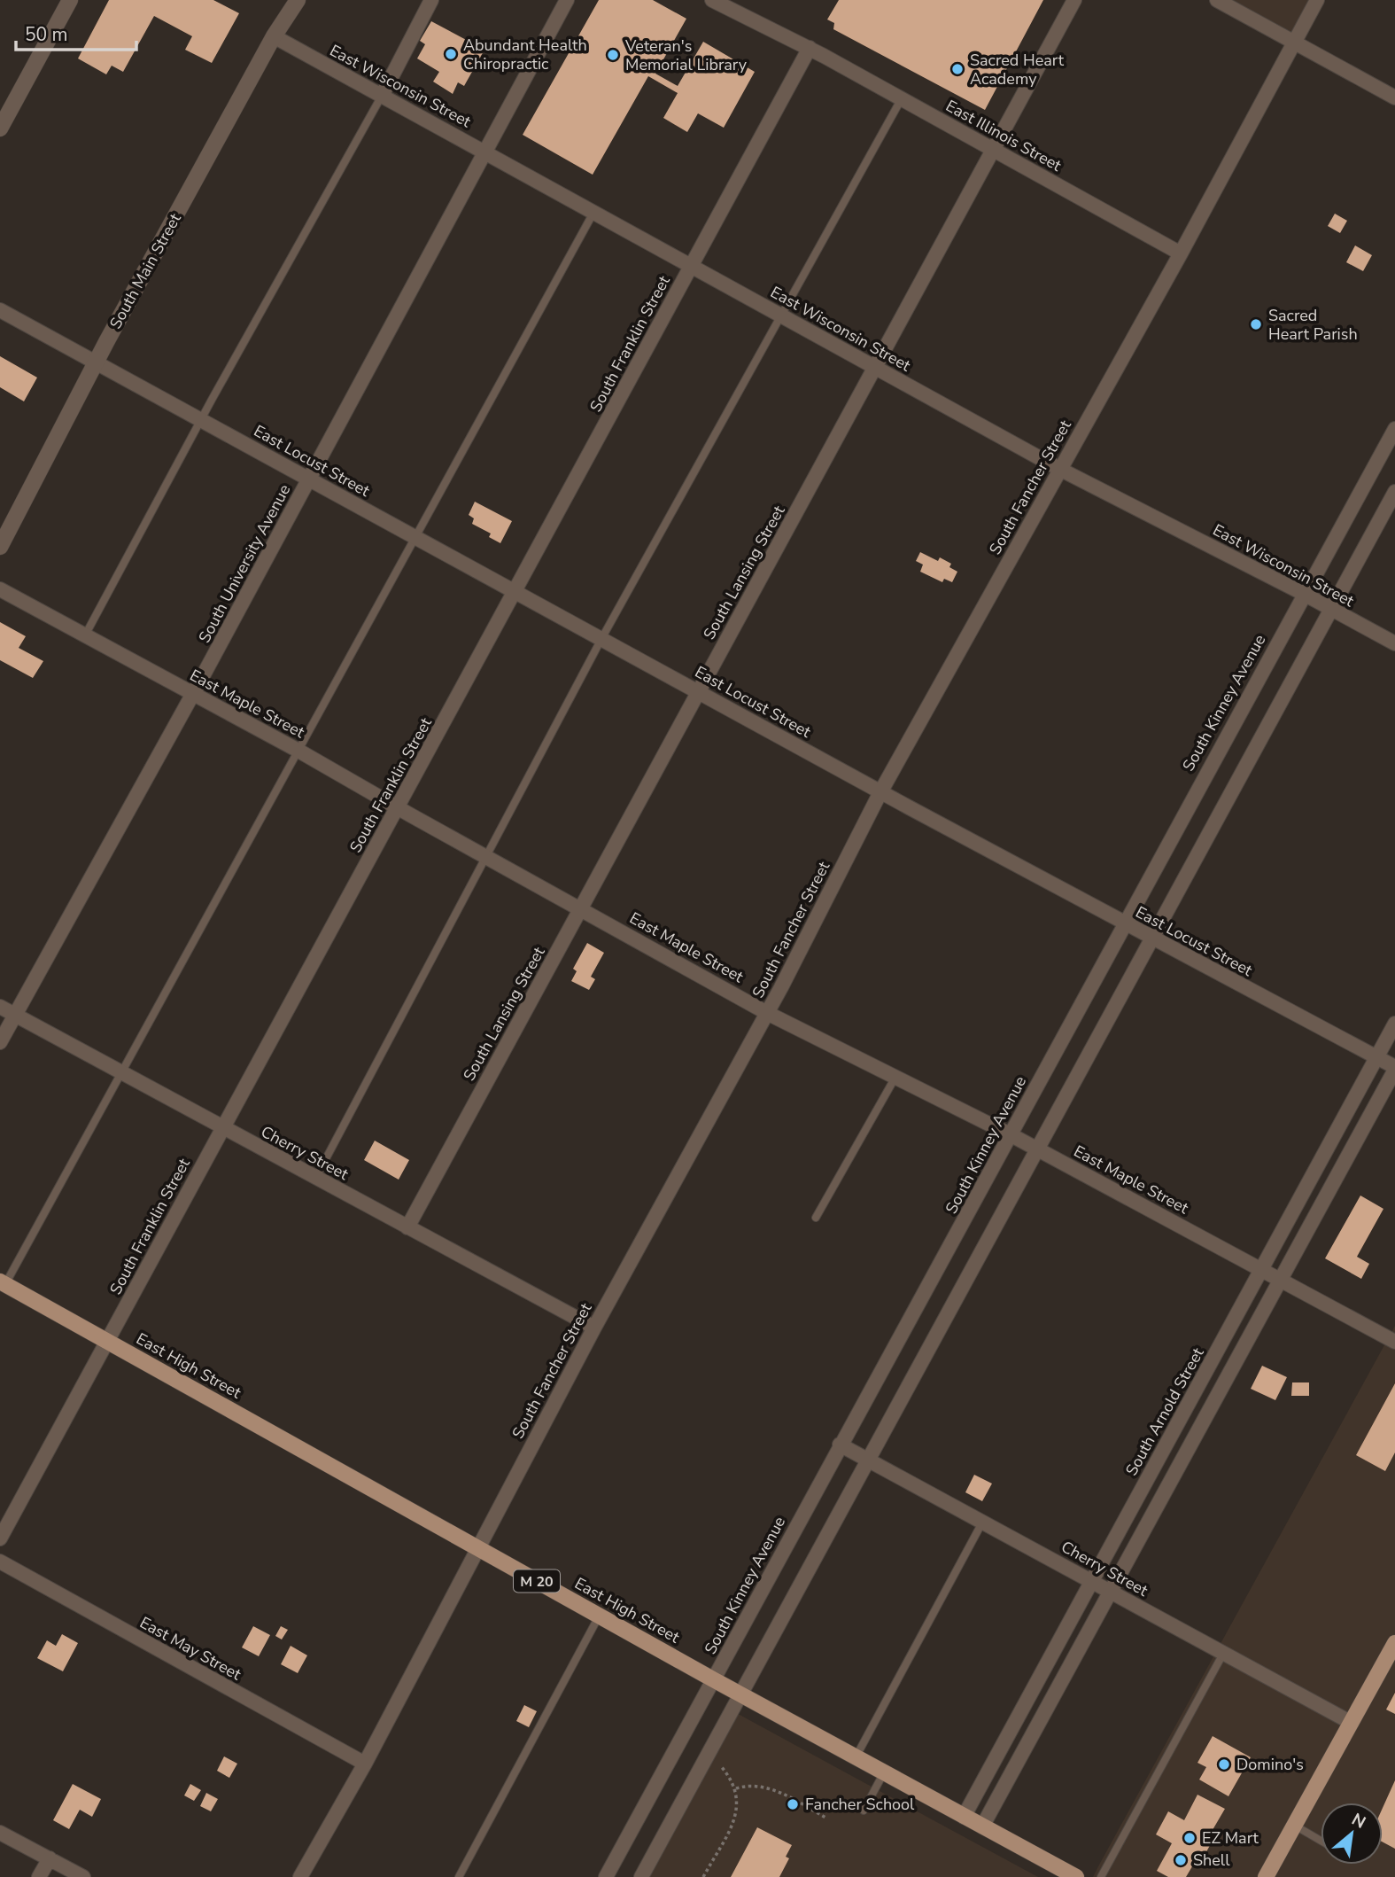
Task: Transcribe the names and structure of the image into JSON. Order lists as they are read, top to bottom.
{
  "streets": {
    "main road": ["East High Street", "M 20"],
    "street": [
      "East Wisconsin Street",
      "East Illinois Street",
      "South Main Street",
      "South Franklin Street",
      "East Locust Street",
      "South Fancher Street",
      "South University Avenue",
      "South Lansing Street",
      "South Kinney Avenue",
      "East Maple Street",
      "Cherry Street",
      "South Arnold Street",
      "East May Street"
    ]
  },
  "crossings": [
    ["East Wisconsin Street", "South Main Street"],
    ["East Wisconsin Street", "South Franklin Street"],
    ["East Wisconsin Street", "South Fancher Street"],
    ["East Wisconsin Street", "South University Avenue"],
    ["East Wisconsin Street", "South Lansing Street"],
    ["East Wisconsin Street", "South Kinney Avenue"],
    ["East Illinois Street", "South Franklin Street"],
    ["East Illinois Street", "South Fancher Street"],
    ["East Illinois Street", "South Lansing Street"],
    ["South Main Street", "East Locust Street"],
    ["South Franklin Street", "East Locust Street"],
    ["South Franklin Street", "East Maple Street"],
    ["South Franklin Street", "Cherry Street"],
    ["South Franklin Street", "East High Street"],
    ["East Locust Street", "South Fancher Street"],
    ["East Locust Street", "South University Avenue"],
    ["East Locust Street", "South Lansing Street"],
    ["East Locust Street", "South Kinney Avenue"],
    ["East Locust Street", "South Arnold Street"],
    ["South Fancher Street", "East Maple Street"],
    ["South Fancher Street", "Cherry Street"],
    ["South Fancher Street", "East High Street"],
    ["South Fancher Street", "East May Street"],
    ["South University Avenue", "East Maple Street"],
    ["South University Avenue", "Cherry Street"],
    ["South Lansing Street", "East Maple Street"],
    ["South Lansing Street", "Cherry Street"],
    ["South Kinney Avenue", "East Maple Street"],
    ["South Kinney Avenue", "Cherry Street"],
    ["South Kinney Avenue", "East High Street"],
    ["East Maple Street", "South Arnold Street"],
    ["Cherry Street", "South Arnold Street"],
    ["East High Street", "South Arnold Street"]
  ],
  "places": [
    "Abundant Health Chiropractic",
    "Veteran's Memorial Library",
    "Sacred Heart Academy",
    "Sacred Heart Parish",
    "Domino's",
    "Fancher School",
    "EZ Mart",
    "Shell"
  ],
  "scale_bar": "50 m",
  "north": "top right"
}
